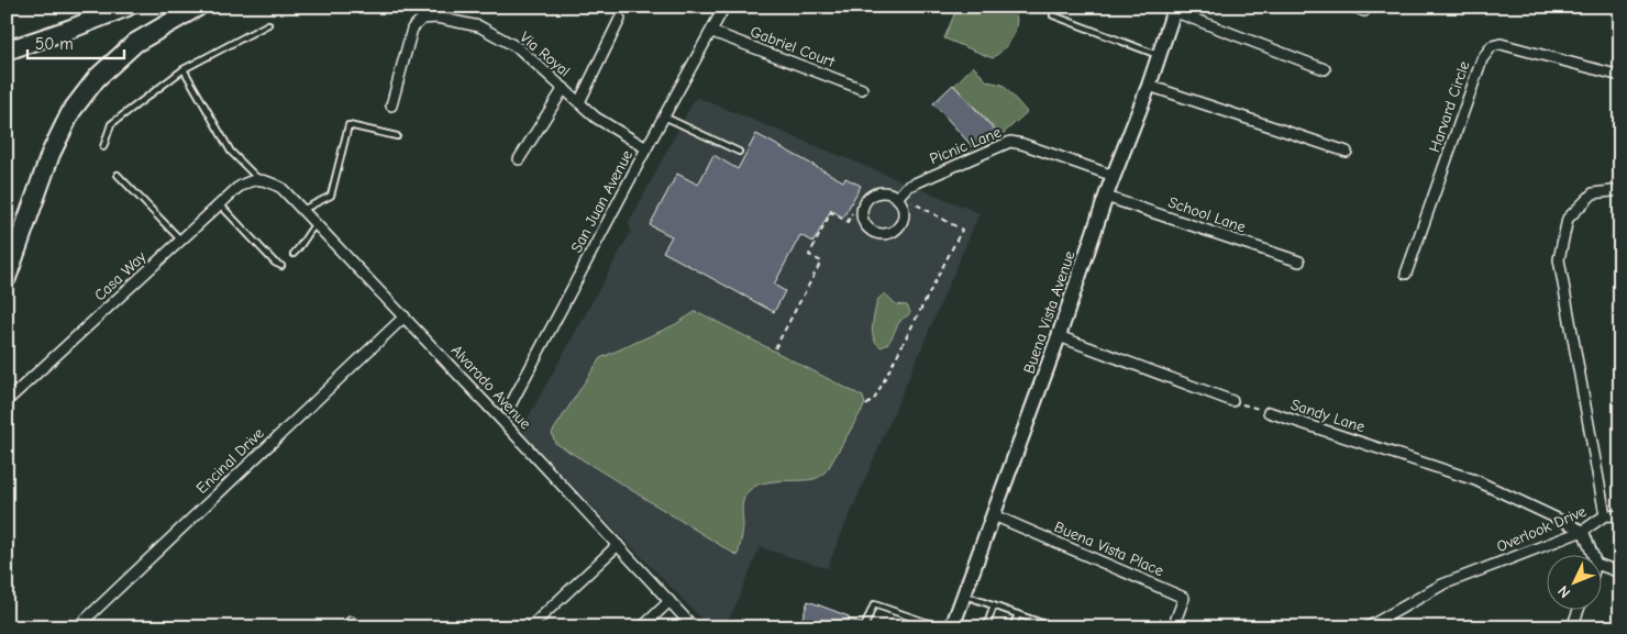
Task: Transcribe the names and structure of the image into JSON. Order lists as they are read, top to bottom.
{
  "streets": {
    "street": [
      "Gabriel Court",
      "Via Royal",
      "Harvard Circle",
      "Picnic Lane",
      "San Juan Avenue",
      "School Lane",
      "Casa Way",
      "Buena Vista Avenue",
      "Alvarado Avenue",
      "Sandy Lane",
      "Encinal Drive",
      "Overlook Drive",
      "Buena Vista Place"
    ]
  },
  "crossings": [
    ["Gabriel Court", "San Juan Avenue"],
    ["Via Royal", "San Juan Avenue"],
    ["Picnic Lane", "Buena Vista Avenue"],
    ["School Lane", "Buena Vista Avenue"],
    ["Casa Way", "Alvarado Avenue"],
    ["Buena Vista Avenue", "Buena Vista Place"],
    ["Alvarado Avenue", "Encinal Drive"],
    ["Sandy Lane", "Overlook Drive"]
  ],
  "scale_bar": "50 m",
  "north": "bottom left"
}
